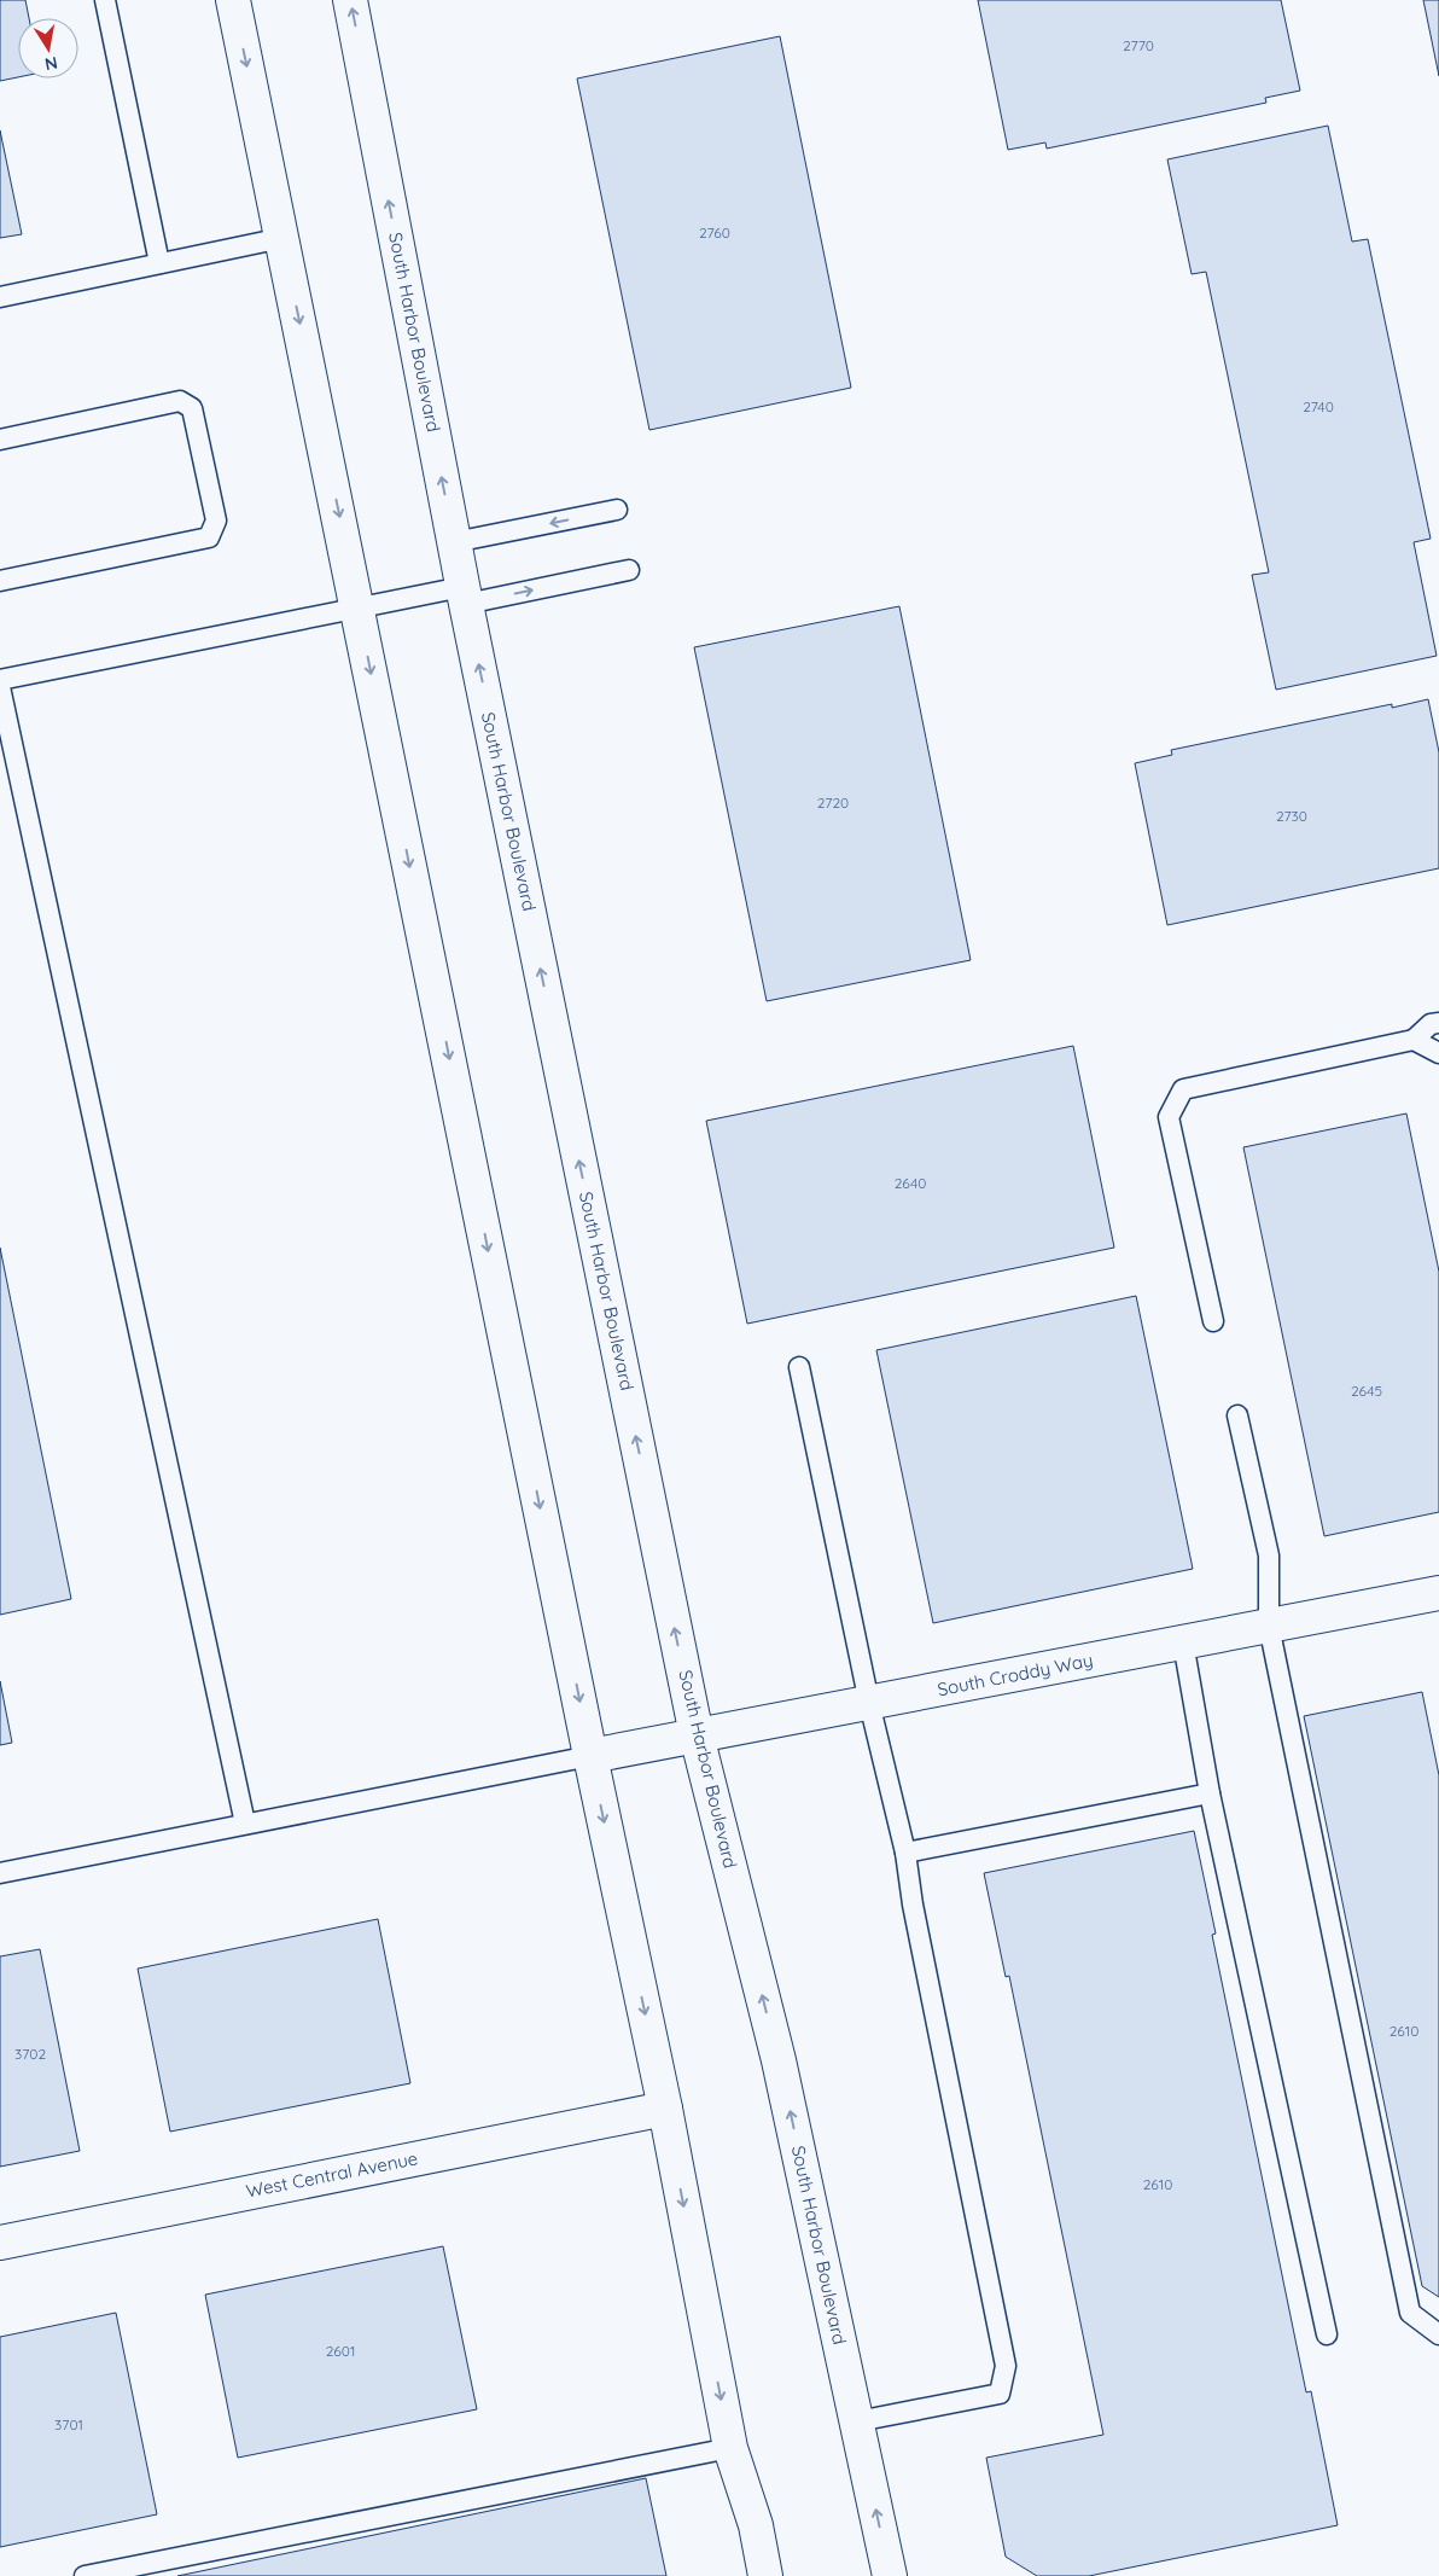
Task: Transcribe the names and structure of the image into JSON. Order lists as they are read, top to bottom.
{
  "streets": {
    "main road": ["South Harbor Boulevard", "South Croddy Way", "West Central Avenue"]
  },
  "crossings": [
    ["South Harbor Boulevard", "South Croddy Way"]
  ],
  "house_numbers": [
    "2770",
    "2760",
    "2740",
    "2720",
    "2730",
    "2640",
    "2645",
    "2610",
    "3702",
    "2610",
    "2601",
    "3701"
  ],
  "north": "bottom"
}
